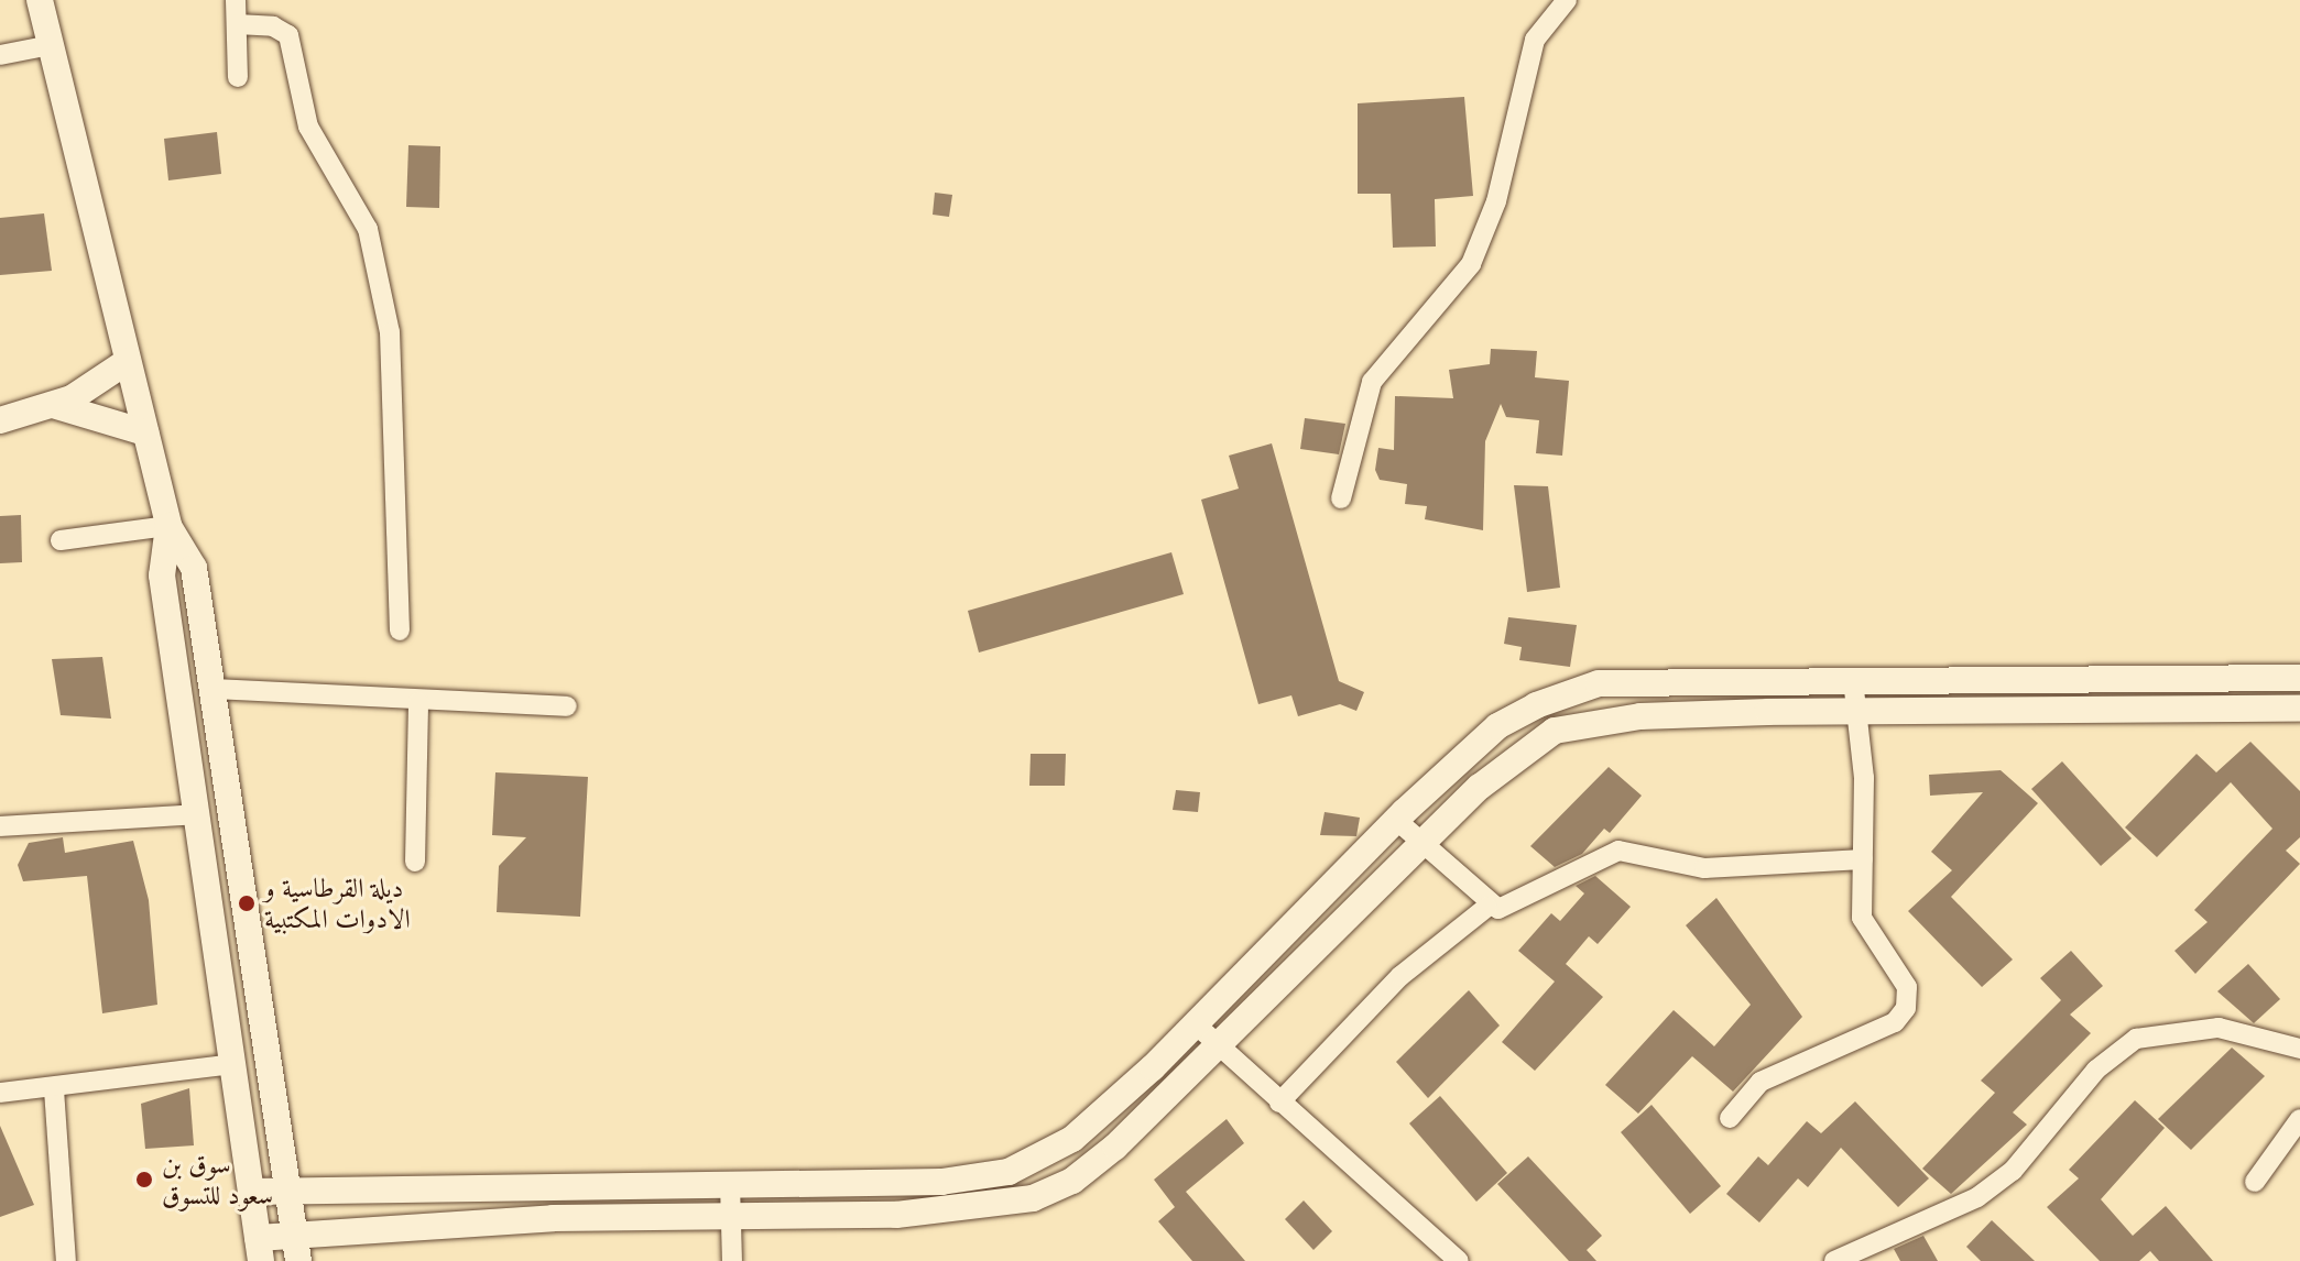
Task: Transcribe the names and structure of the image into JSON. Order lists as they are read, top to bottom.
{
  "places": ["ديلة القرطاسية و الادوات المكتبية", "سوق بن سعود للتسوق"]
}
